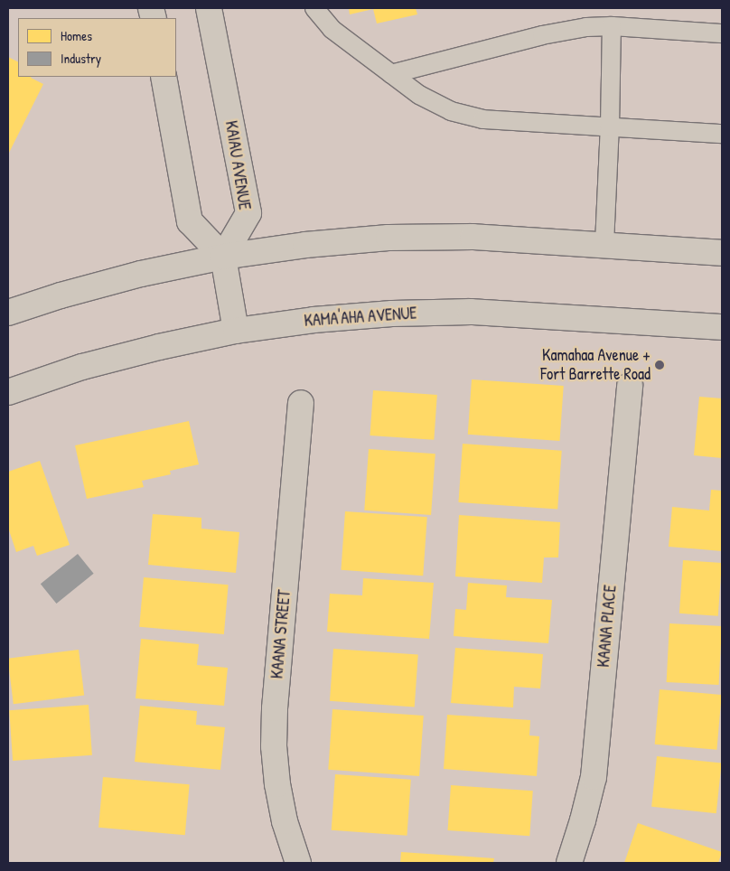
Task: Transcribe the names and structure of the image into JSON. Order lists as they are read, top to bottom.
{
  "streets": {
    "street": [
      "KAIAU AVENUE",
      "KAMA'AHA AVENUE",
      "KAANA PLACE",
      "KAANA STREET"
    ]
  },
  "places": ["Kamahaa Avenue + Fort Barrette Road"],
  "legend": ["Homes", "Industry"]
}
